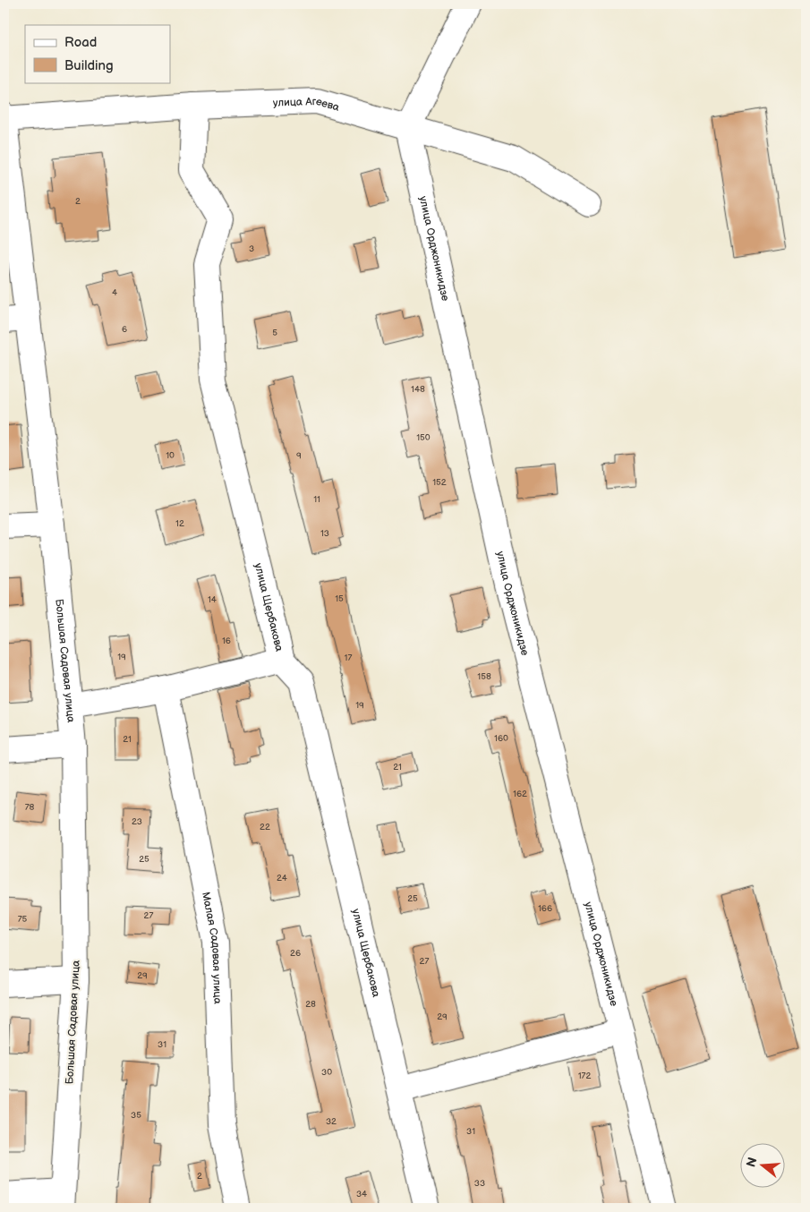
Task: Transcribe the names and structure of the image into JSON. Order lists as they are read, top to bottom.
{
  "streets": {
    "street": [
      "улица Агеева",
      "улица Орджоникидзе",
      "улица Щербакова",
      "Большая Садовая улица",
      "Малая Садовая улица"
    ]
  },
  "crossings": [
    ["улица Агеева", "улица Орджоникидзе"],
    ["улица Агеева", "улица Щербакова"],
    ["улица Агеева", "Большая Садовая улица"]
  ],
  "house_numbers": [
    "2",
    "3",
    "4",
    "6",
    "5",
    "148",
    "150",
    "10",
    "9",
    "152",
    "11",
    "12",
    "13",
    "15",
    "14",
    "16",
    "19",
    "17",
    "158",
    "19",
    "160",
    "21",
    "21",
    "162",
    "78",
    "23",
    "22",
    "25",
    "24",
    "25",
    "166",
    "27",
    "75",
    "26",
    "27",
    "29",
    "28",
    "29",
    "31",
    "30",
    "172",
    "35",
    "32",
    "31",
    "2",
    "33",
    "34"
  ],
  "legend": ["Road", "Building"],
  "north": "left"
}
